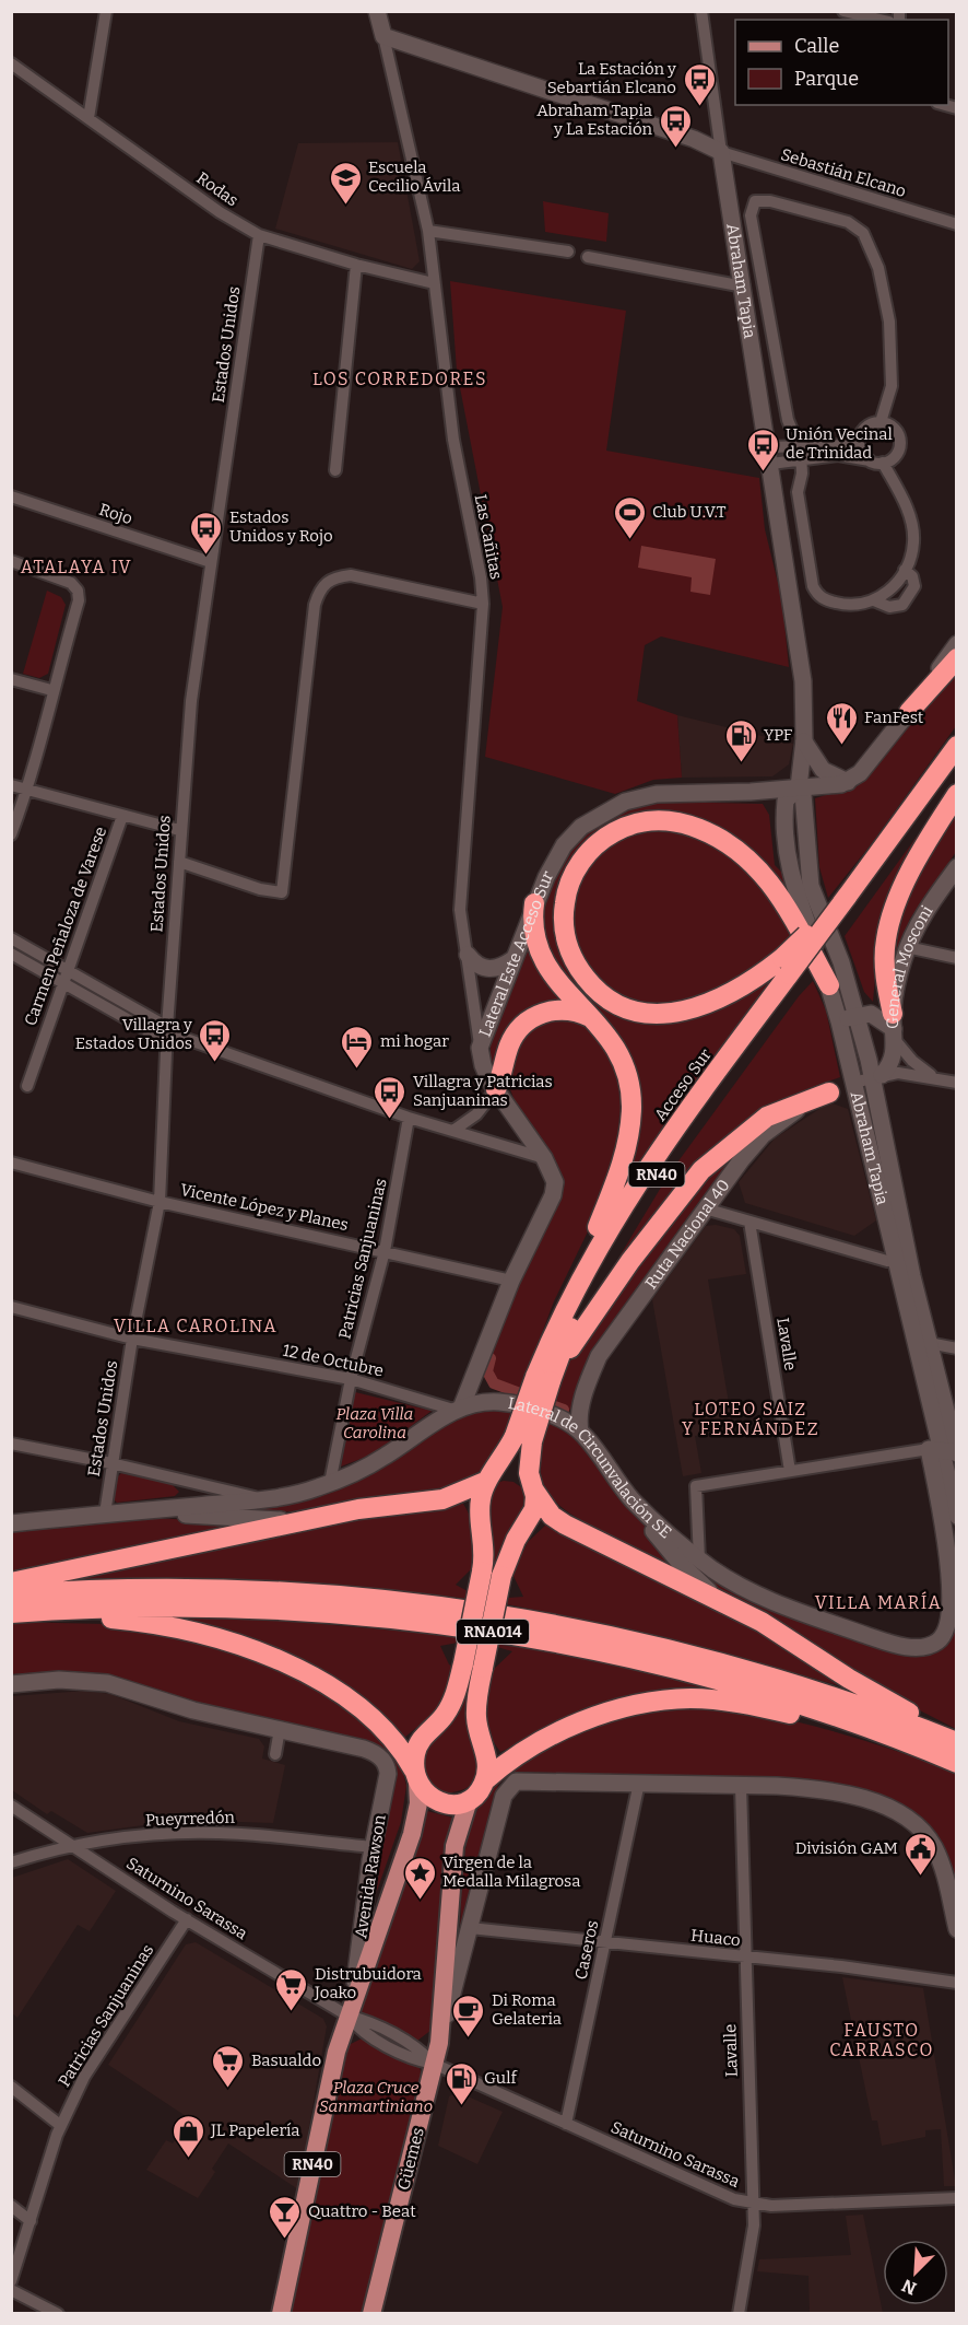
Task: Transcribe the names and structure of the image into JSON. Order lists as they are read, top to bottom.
{
  "streets": {
    "highway": ["Acceso Sur", "RN40", "RNA014"],
    "main road": ["Avenida Rawson", "Güemes"],
    "street": [
      "Sebastián Elcano",
      "Rodas",
      "Abraham Tapia",
      "Estados Unidos",
      "Rojo",
      "Las Cañitas",
      "Carmen Peñaloza de Varese",
      "Lateral Este Acceso Sur",
      "General Mosconi",
      "Vicente López y Planes",
      "Ruta Nacional 40",
      "Patricias Sanjuaninas",
      "Lavalle",
      "12 de Octubre",
      "Lateral de Circunvalación SE",
      "Pueyrredón",
      "Saturnino Sarassa",
      "Huaco",
      "Caseros"
    ]
  },
  "crossings": [
    ["Sebastián Elcano", "Abraham Tapia"],
    ["Rodas", "Estados Unidos"],
    ["Rodas", "Las Cañitas"],
    ["Abraham Tapia", "Lateral Este Acceso Sur"],
    ["Abraham Tapia", "General Mosconi"],
    ["Abraham Tapia", "Ruta Nacional 40"],
    ["Abraham Tapia", "Lateral de Circunvalación SE"],
    ["Estados Unidos", "Rojo"],
    ["Estados Unidos", "Vicente López y Planes"],
    ["Estados Unidos", "12 de Octubre"],
    ["Estados Unidos", "Lateral de Circunvalación SE"],
    ["Las Cañitas", "Lateral Este Acceso Sur"],
    ["Lateral Este Acceso Sur", "Vicente López y Planes"],
    ["Lateral Este Acceso Sur", "12 de Octubre"],
    ["Lateral Este Acceso Sur", "Lateral de Circunvalación SE"],
    ["Acceso Sur", "Avenida Rawson"],
    ["Vicente López y Planes", "Patricias Sanjuaninas"],
    ["Ruta Nacional 40", "Lateral de Circunvalación SE"],
    ["Patricias Sanjuaninas", "12 de Octubre"],
    ["Patricias Sanjuaninas", "Lateral de Circunvalación SE"],
    ["Patricias Sanjuaninas", "Saturnino Sarassa"],
    ["Lavalle", "Saturnino Sarassa"],
    ["Lavalle", "Huaco"],
    ["12 de Octubre", "Lateral de Circunvalación SE"],
    ["Pueyrredón", "Avenida Rawson"],
    ["Pueyrredón", "Saturnino Sarassa"],
    ["Avenida Rawson", "Saturnino Sarassa"],
    ["Saturnino Sarassa", "Caseros"],
    ["Saturnino Sarassa", "Güemes"],
    ["Huaco", "Caseros"],
    ["Huaco", "Güemes"],
    ["Caseros", "Güemes"]
  ],
  "districts": [
    "LOS CORREDORES",
    "ATALAYA IV",
    "VILLA CAROLINA",
    "LOTEO SAIZ Y FERNÁNDEZ",
    "VILLA MARÍA",
    "FAUSTO CARRASCO"
  ],
  "parks": ["Plaza Villa Carolina", "Plaza Cruce Sanmartiniano"],
  "places": {
    "bus stop": [
      "La Estación y Sebartián Elcano",
      "Abraham Tapia y La Estación",
      "Unión Vecinal de Trinidad",
      "Estados Unidos y Rojo",
      "Villagra y Estados Unidos",
      "Villagra y Patricias Sanjuaninas"
    ],
    "school or university": ["Escuela Cecilio Ávila"],
    "sports": ["Club U.V.T"],
    "restaurant": ["FanFest"],
    "fuel station": ["YPF", "Gulf"],
    "hotel": ["mi hogar"],
    "public building": ["División GAM"],
    "place": ["Virgen de la Medalla Milagrosa"],
    "supermarket": ["Distrubuidora Joako", "Basualdo"],
    "cafe": ["Di Roma Gelateria"],
    "shop": ["JL Papelería"],
    "bar": ["Quattro - Beat"]
  },
  "legend": ["Calle", "Parque"],
  "north": "bottom left"
}
